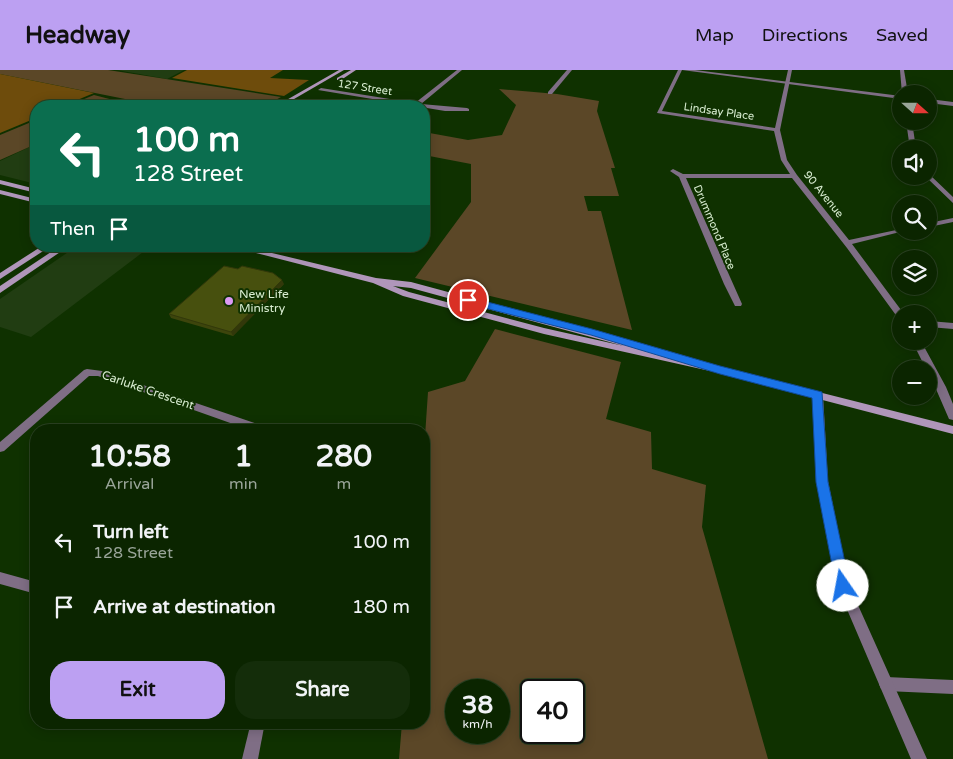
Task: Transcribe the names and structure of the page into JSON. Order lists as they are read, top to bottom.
{
  "streets": {
    "street": [
      "127 Street",
      "Lindsay Place",
      "90 Avenue",
      "Drummond Place",
      "Carluke Crescent"
    ]
  },
  "crossings": [
    ["Lindsay Place", "90 Avenue"],
    ["90 Avenue", "Drummond Place"]
  ],
  "places": ["New Life Ministry"],
  "north": "right",
  "page": {
    "header": "Headway",
    "nav": ["Map", "Directions", "Saved"],
    "map_buttons": ["+", "−"],
    "turn": ["100 m", "128 Street"],
    "then": "Then",
    "eta": [
      "10:58",
      "Arrival",
      "1",
      "min",
      "280",
      "m"
    ],
    "list": [
      {
        "name": "Turn left",
        "note": "128 Street",
        "value": "100 m"
      },
      {
        "name": "Arrive at destination",
        "value": "180 m"
      }
    ],
    "buttons": ["Exit", "Share"],
    "speed": "38 km/h",
    "limit": "40"
  }
}
